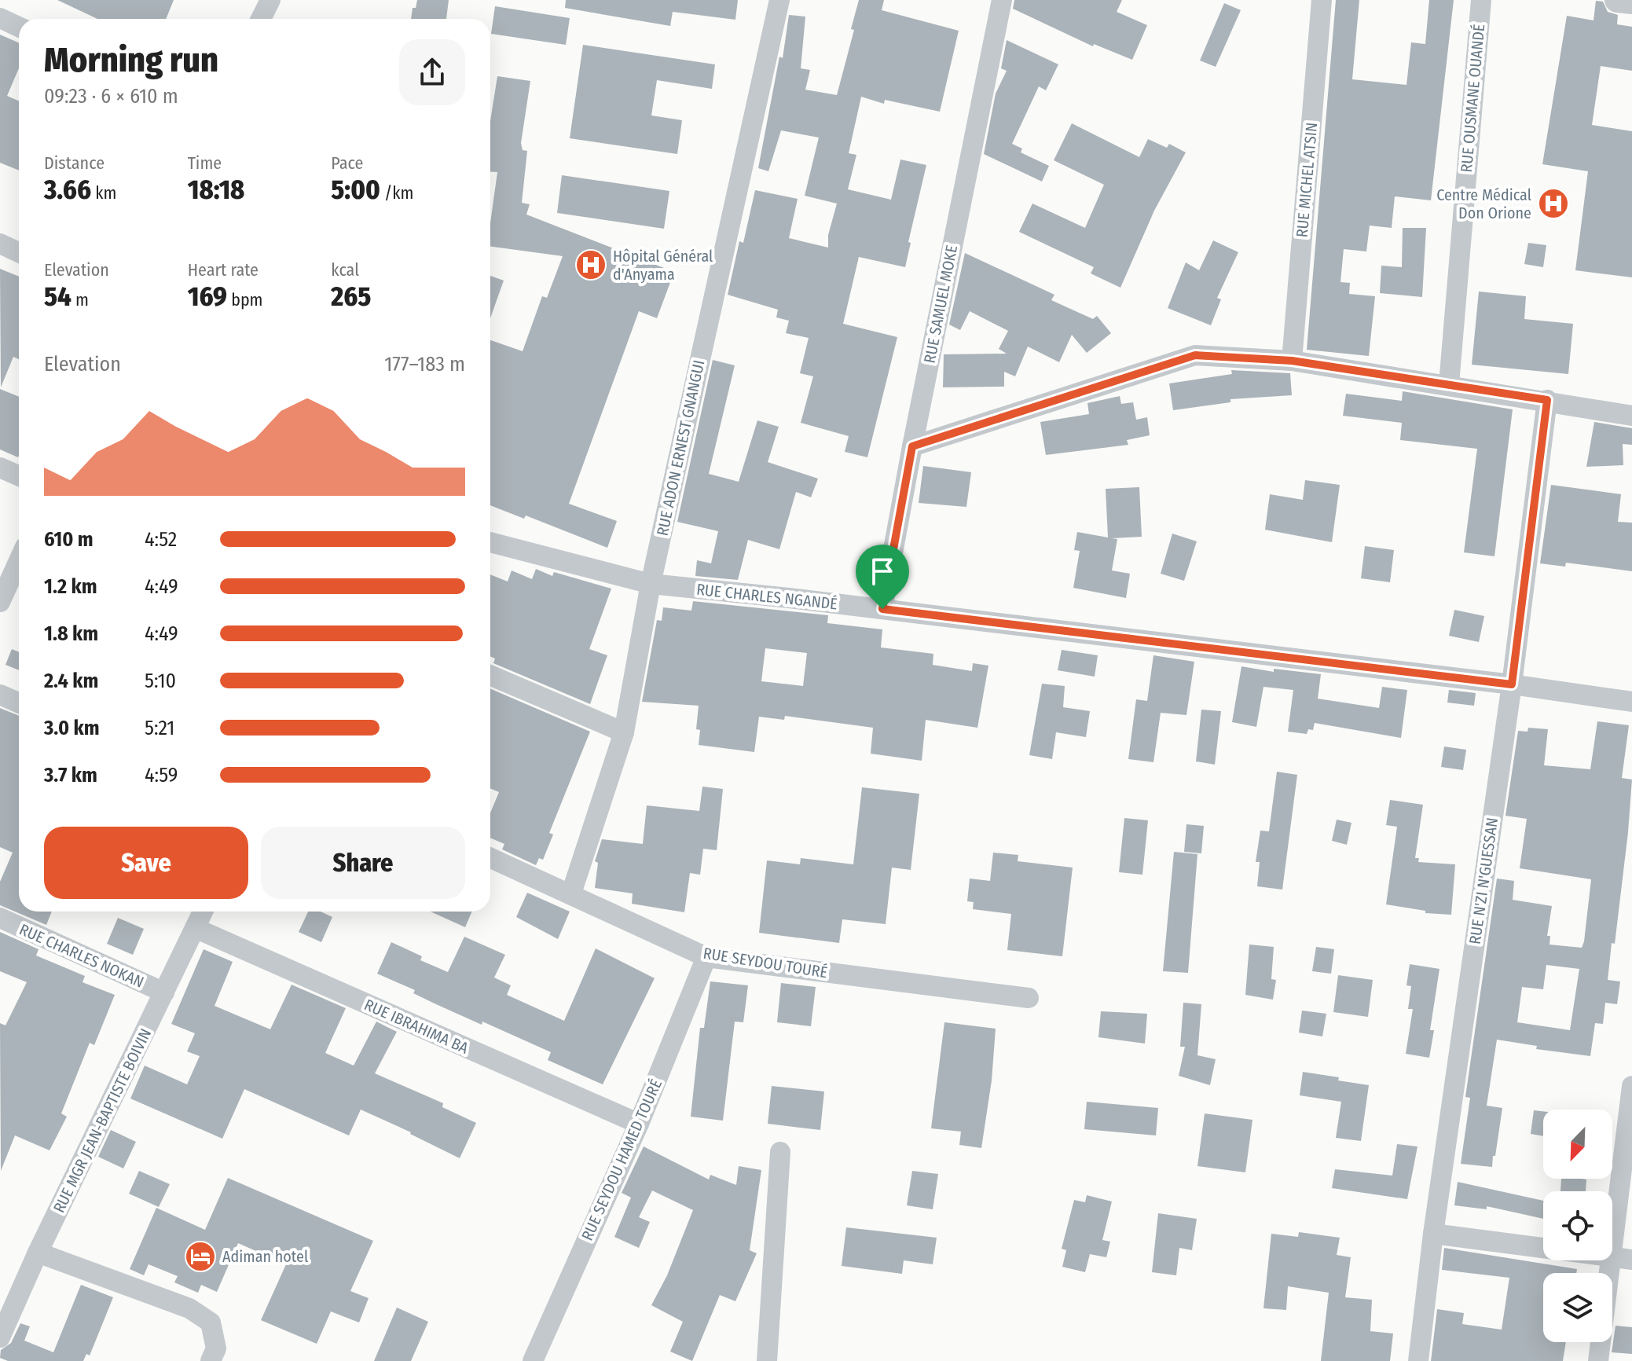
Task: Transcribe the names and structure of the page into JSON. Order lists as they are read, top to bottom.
{
  "streets": {
    "street": [
      "RUE OUSMANE OUANDÉ",
      "RUE MICHEL ATSIN",
      "RUE SAMUEL MOKE",
      "RUE ADON ERNEST GNANGUI",
      "RUE CHARLES NGANDÉ",
      "RUE N'ZI N'GUESSAN",
      "RUE CHARLES NOKAN",
      "RUE SEYDOU TOURÉ",
      "RUE IBRAHIMA BA",
      "RUE MGR JEAN-BAPTISTE BOIVIN",
      "RUE SEYDOU HAMED TOURÉ"
    ]
  },
  "crossings": [
    ["RUE SAMUEL MOKE", "RUE CHARLES NGANDÉ"],
    ["RUE ADON ERNEST GNANGUI", "RUE CHARLES NGANDÉ"],
    ["RUE ADON ERNEST GNANGUI", "RUE SEYDOU TOURÉ"],
    ["RUE CHARLES NGANDÉ", "RUE N'ZI N'GUESSAN"],
    ["RUE CHARLES NOKAN", "RUE MGR JEAN-BAPTISTE BOIVIN"],
    ["RUE SEYDOU TOURÉ", "RUE SEYDOU HAMED TOURÉ"],
    ["RUE IBRAHIMA BA", "RUE MGR JEAN-BAPTISTE BOIVIN"],
    ["RUE IBRAHIMA BA", "RUE SEYDOU HAMED TOURÉ"]
  ],
  "places": {
    "hospital": ["Centre Médical Don Orione", "Hôpital Général d'Anyama"],
    "hotel": ["Adiman hotel"]
  },
  "north": "bottom left",
  "page": {
    "heading": ["Morning run", "09:23 · 6 × 610 m"],
    "stats": [
      ["Distance", "3.66 km"],
      ["Time", "18:18"],
      ["Pace", "5:00 /km"],
      ["Elevation", "54 m"],
      ["Heart rate", "169 bpm"],
      ["kcal", "265"]
    ],
    "chart": ["Elevation", "177–183 m"],
    "list": [
      {
        "name": "610 m",
        "note": "4:52"
      },
      {
        "name": "1.2 km",
        "note": "4:49"
      },
      {
        "name": "1.8 km",
        "note": "4:49"
      },
      {
        "name": "2.4 km",
        "note": "5:10"
      },
      {
        "name": "3.0 km",
        "note": "5:21"
      },
      {
        "name": "3.7 km",
        "note": "4:59"
      }
    ],
    "buttons": ["Save", "Share"]
  }
}
